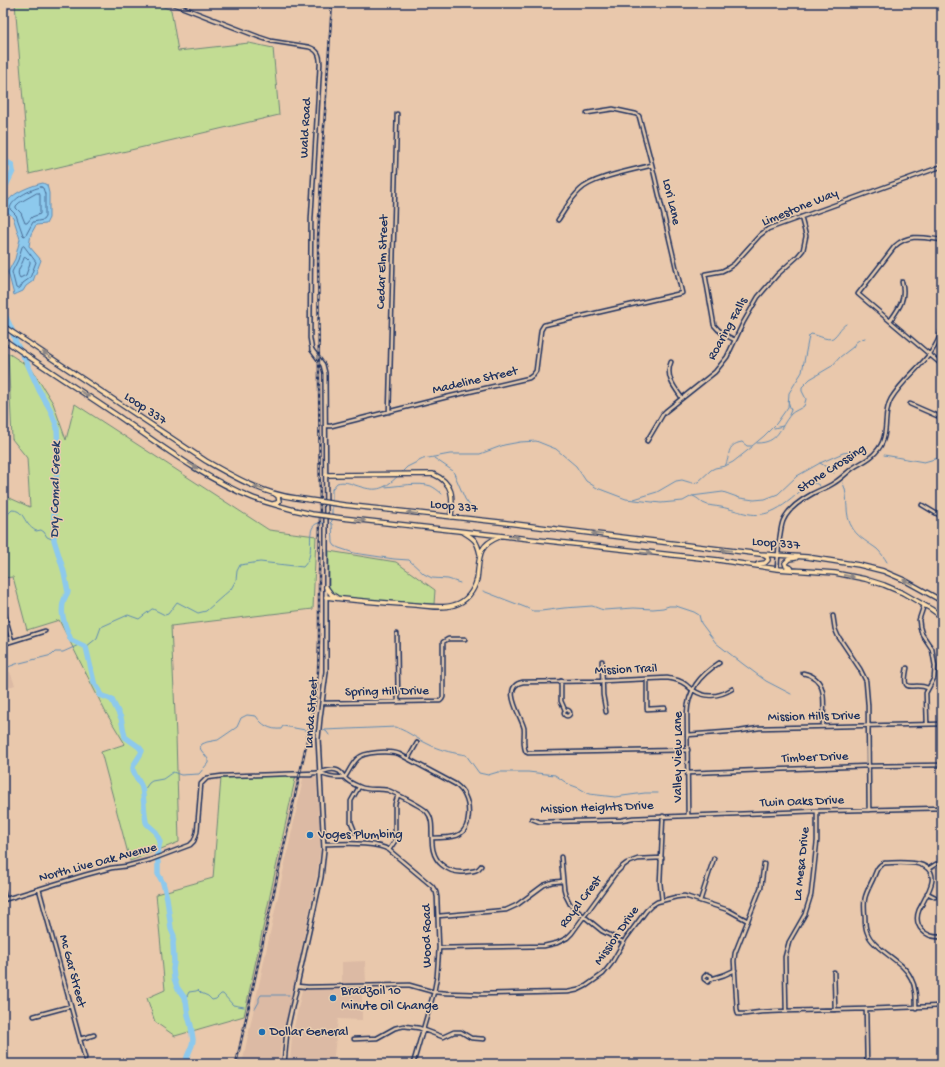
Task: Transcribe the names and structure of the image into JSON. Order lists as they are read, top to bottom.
{
  "streets": {
    "main road": ["Loop 337"],
    "street": [
      "Wald Road",
      "Lori Lane",
      "Limestone Way",
      "Cedar Elm Street",
      "Roaring Falls",
      "Madeline Street",
      "Stone Crossing",
      "Mission Trail",
      "Spring Hill Drive",
      "Landa Street",
      "Mission Hills Drive",
      "Valley View Lane",
      "Timber Drive",
      "Twin Oaks Drive",
      "Mission Heights Drive",
      "North Live Oak Avenue",
      "La Mesa Drive",
      "Royal Crest",
      "Wood Road",
      "Mission Drive",
      "Mc Gar Street"
    ]
  },
  "crossings": [
    ["Wald Road", "Landa Street"],
    ["Lori Lane", "Madeline Street"],
    ["Limestone Way", "Roaring Falls"],
    ["Cedar Elm Street", "Madeline Street"],
    ["Madeline Street", "Landa Street"],
    ["Loop 337", "Stone Crossing"],
    ["Mission Trail", "Valley View Lane"],
    ["Spring Hill Drive", "Landa Street"],
    ["Landa Street", "North Live Oak Avenue"],
    ["Landa Street", "Mission Drive"],
    ["Mission Hills Drive", "Valley View Lane"],
    ["Valley View Lane", "Timber Drive"],
    ["Valley View Lane", "Twin Oaks Drive"],
    ["Valley View Lane", "Mission Heights Drive"],
    ["Valley View Lane", "Royal Crest"],
    ["Valley View Lane", "Mission Drive"],
    ["Twin Oaks Drive", "Mission Heights Drive"],
    ["Twin Oaks Drive", "La Mesa Drive"],
    ["North Live Oak Avenue", "Mc Gar Street"],
    ["Royal Crest", "Wood Road"],
    ["Wood Road", "Mission Drive"]
  ],
  "water": ["Dry Comal Creek"],
  "places": ["Voges Plumbing", "Bradzoil 10 Minute Oil Change", "Dollar General"]
}
